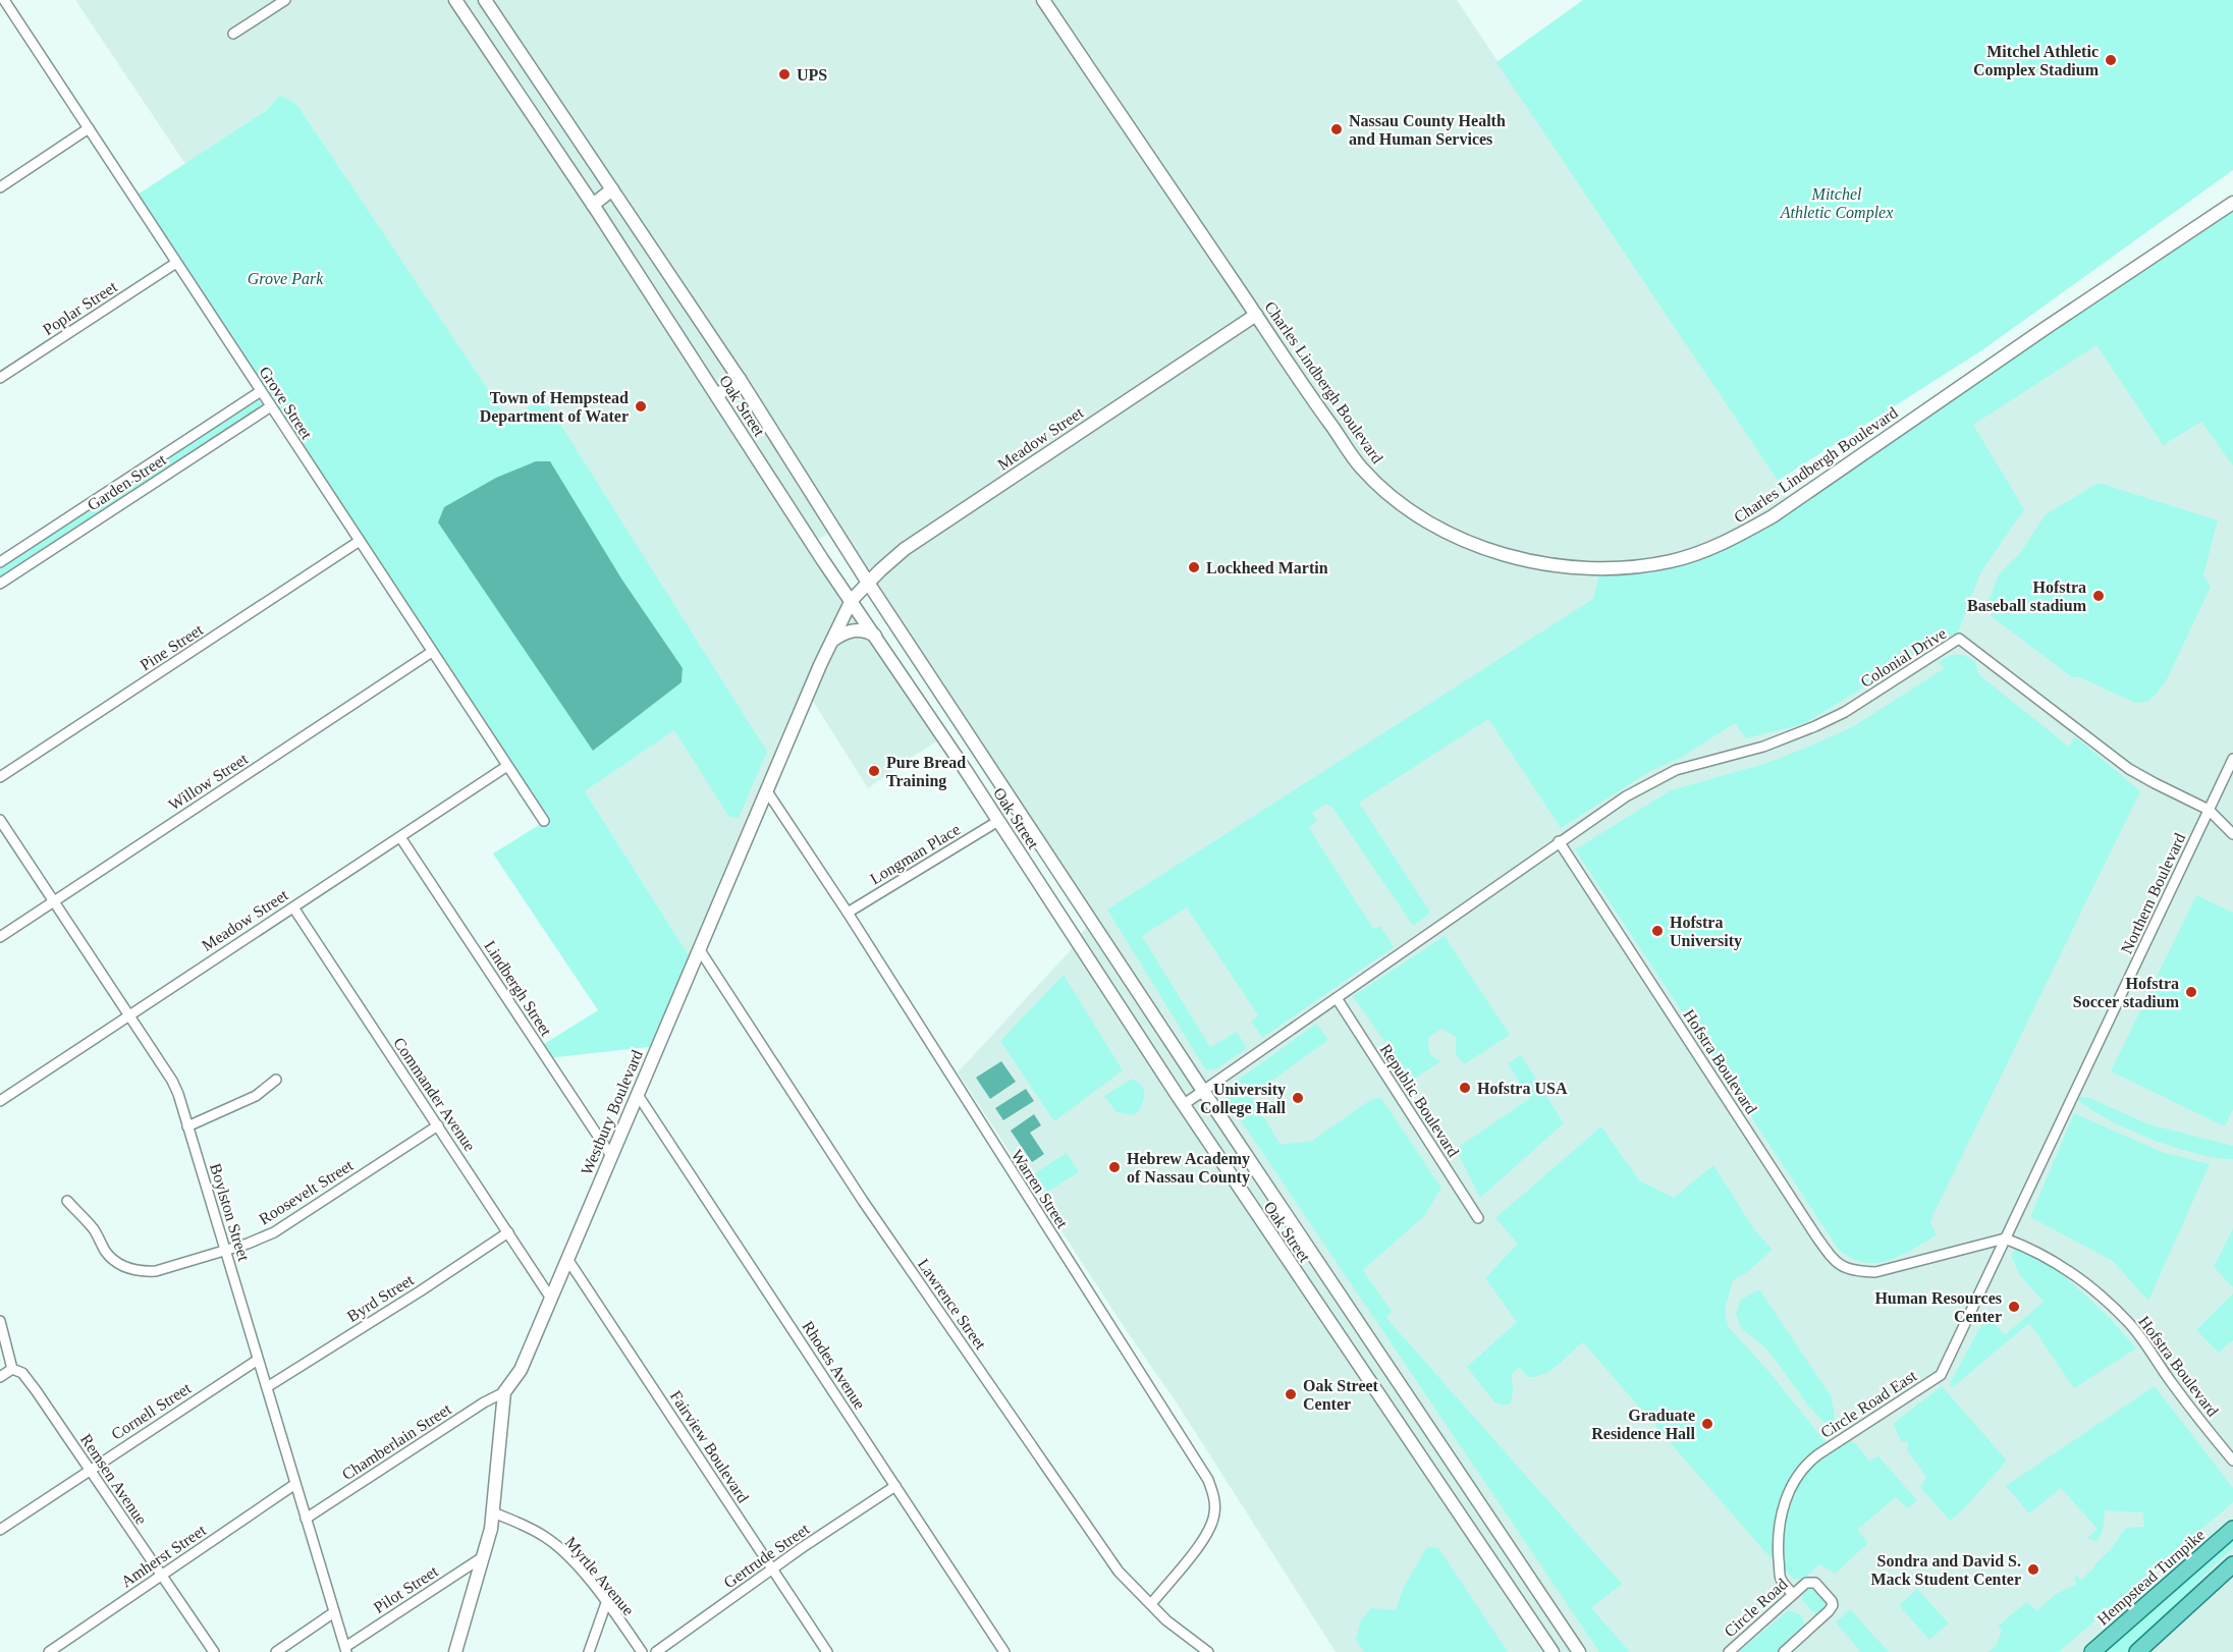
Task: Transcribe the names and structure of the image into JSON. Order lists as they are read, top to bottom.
{
  "streets": {
    "main road": ["Hempstead Turnpike"],
    "street": [
      "Poplar Street",
      "Charles Lindbergh Boulevard",
      "Grove Street",
      "Oak Street",
      "Meadow Street",
      "Garden Street",
      "Pine Street",
      "Colonial Drive",
      "Willow Street",
      "Longman Place",
      "Northern Boulevard",
      "Lindbergh Street",
      "Hofstra Boulevard",
      "Commander Avenue",
      "Republic Boulevard",
      "Westbury Boulevard",
      "Warren Street",
      "Roosevelt Street",
      "Boylston Street",
      "Byrd Street",
      "Lawrence Street",
      "Rhodes Avenue",
      "Circle Road East",
      "Cornell Street",
      "Chamberlain Street",
      "Fairview Boulevard",
      "Remsen Avenue",
      "Amherst Street",
      "Gertrude Street",
      "Myrtle Avenue",
      "Pilot Street",
      "Circle Road"
    ]
  },
  "crossings": [
    ["Poplar Street", "Grove Street"],
    ["Charles Lindbergh Boulevard", "Meadow Street"],
    ["Grove Street", "Meadow Street"],
    ["Grove Street", "Garden Street"],
    ["Grove Street", "Pine Street"],
    ["Grove Street", "Willow Street"],
    ["Oak Street", "Meadow Street"],
    ["Oak Street", "Longman Place"],
    ["Oak Street", "Westbury Boulevard"],
    ["Meadow Street", "Lindbergh Street"],
    ["Meadow Street", "Commander Avenue"],
    ["Meadow Street", "Westbury Boulevard"],
    ["Meadow Street", "Boylston Street"],
    ["Colonial Drive", "Northern Boulevard"],
    ["Colonial Drive", "Hofstra Boulevard"],
    ["Willow Street", "Boylston Street"],
    ["Longman Place", "Warren Street"],
    ["Northern Boulevard", "Hofstra Boulevard"],
    ["Northern Boulevard", "Circle Road East"],
    ["Lindbergh Street", "Westbury Boulevard"],
    ["Hofstra Boulevard", "Circle Road East"],
    ["Commander Avenue", "Westbury Boulevard"],
    ["Commander Avenue", "Roosevelt Street"],
    ["Commander Avenue", "Byrd Street"],
    ["Westbury Boulevard", "Warren Street"],
    ["Westbury Boulevard", "Lawrence Street"],
    ["Westbury Boulevard", "Rhodes Avenue"],
    ["Westbury Boulevard", "Chamberlain Street"],
    ["Westbury Boulevard", "Fairview Boulevard"],
    ["Warren Street", "Lawrence Street"],
    ["Roosevelt Street", "Boylston Street"],
    ["Boylston Street", "Byrd Street"],
    ["Boylston Street", "Cornell Street"],
    ["Boylston Street", "Chamberlain Street"],
    ["Boylston Street", "Amherst Street"],
    ["Boylston Street", "Pilot Street"],
    ["Rhodes Avenue", "Gertrude Street"],
    ["Circle Road East", "Circle Road"],
    ["Cornell Street", "Remsen Avenue"],
    ["Fairview Boulevard", "Gertrude Street"],
    ["Remsen Avenue", "Amherst Street"]
  ],
  "parks": ["Mitchel Athletic Complex", "Grove Park"],
  "places": [
    "Mitchel Athletic Complex Stadium",
    "UPS",
    "Nassau County Health and Human Services",
    "Town of Hempstead Department of Water",
    "Lockheed Martin",
    "Hofstra Baseball stadium",
    "Pure Bread Training",
    "Hofstra University",
    "Hofstra Soccer stadium",
    "Hofstra USA",
    "University College Hall",
    "Hebrew Academy of Nassau County",
    "Human Resources Center",
    "Oak Street Center",
    "Graduate Residence Hall",
    "Sondra and David S. Mack Student Center"
  ]
}
